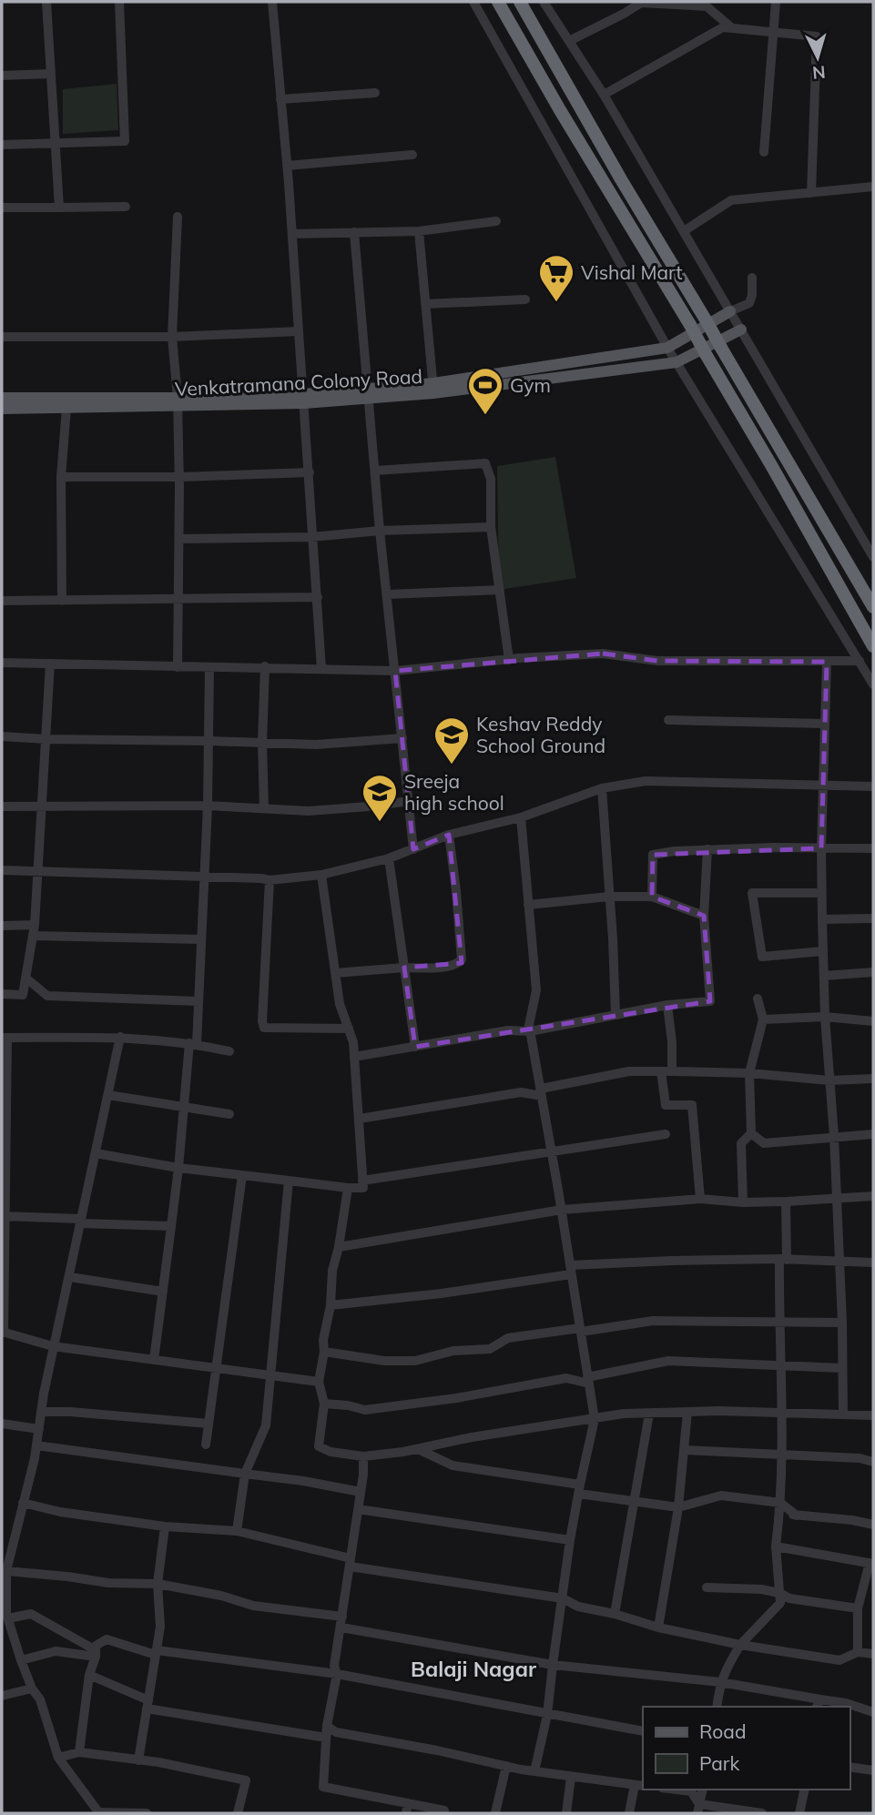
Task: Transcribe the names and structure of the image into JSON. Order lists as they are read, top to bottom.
{
  "streets": {
    "main road": ["Venkatramana Colony Road"]
  },
  "districts": ["Balaji Nagar"],
  "places": {
    "supermarket": ["Vishal Mart"],
    "sports": ["Gym"],
    "school or university": ["Keshav Reddy School Ground", "Sreeja high school"]
  },
  "legend": ["Road", "Park"],
  "north": "bottom"
}
